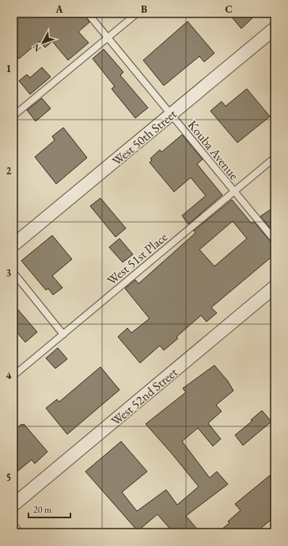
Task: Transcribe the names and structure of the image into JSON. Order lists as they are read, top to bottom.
{
  "streets": {
    "street": ["West 50th Street", "West 52nd Street"],
    "lane": ["Kouba Avenue", "West 51st Place"]
  },
  "crossings": [
    ["West 50th Street", "Kouba Avenue"],
    ["Kouba Avenue", "West 51st Place"]
  ],
  "scale_bar": "20 m",
  "north": "bottom left",
  "grid": {
    "columns": ["A", "B", "C"],
    "rows": [
      "1",
      "2",
      "3",
      "4",
      "5"
    ]
  }
}
